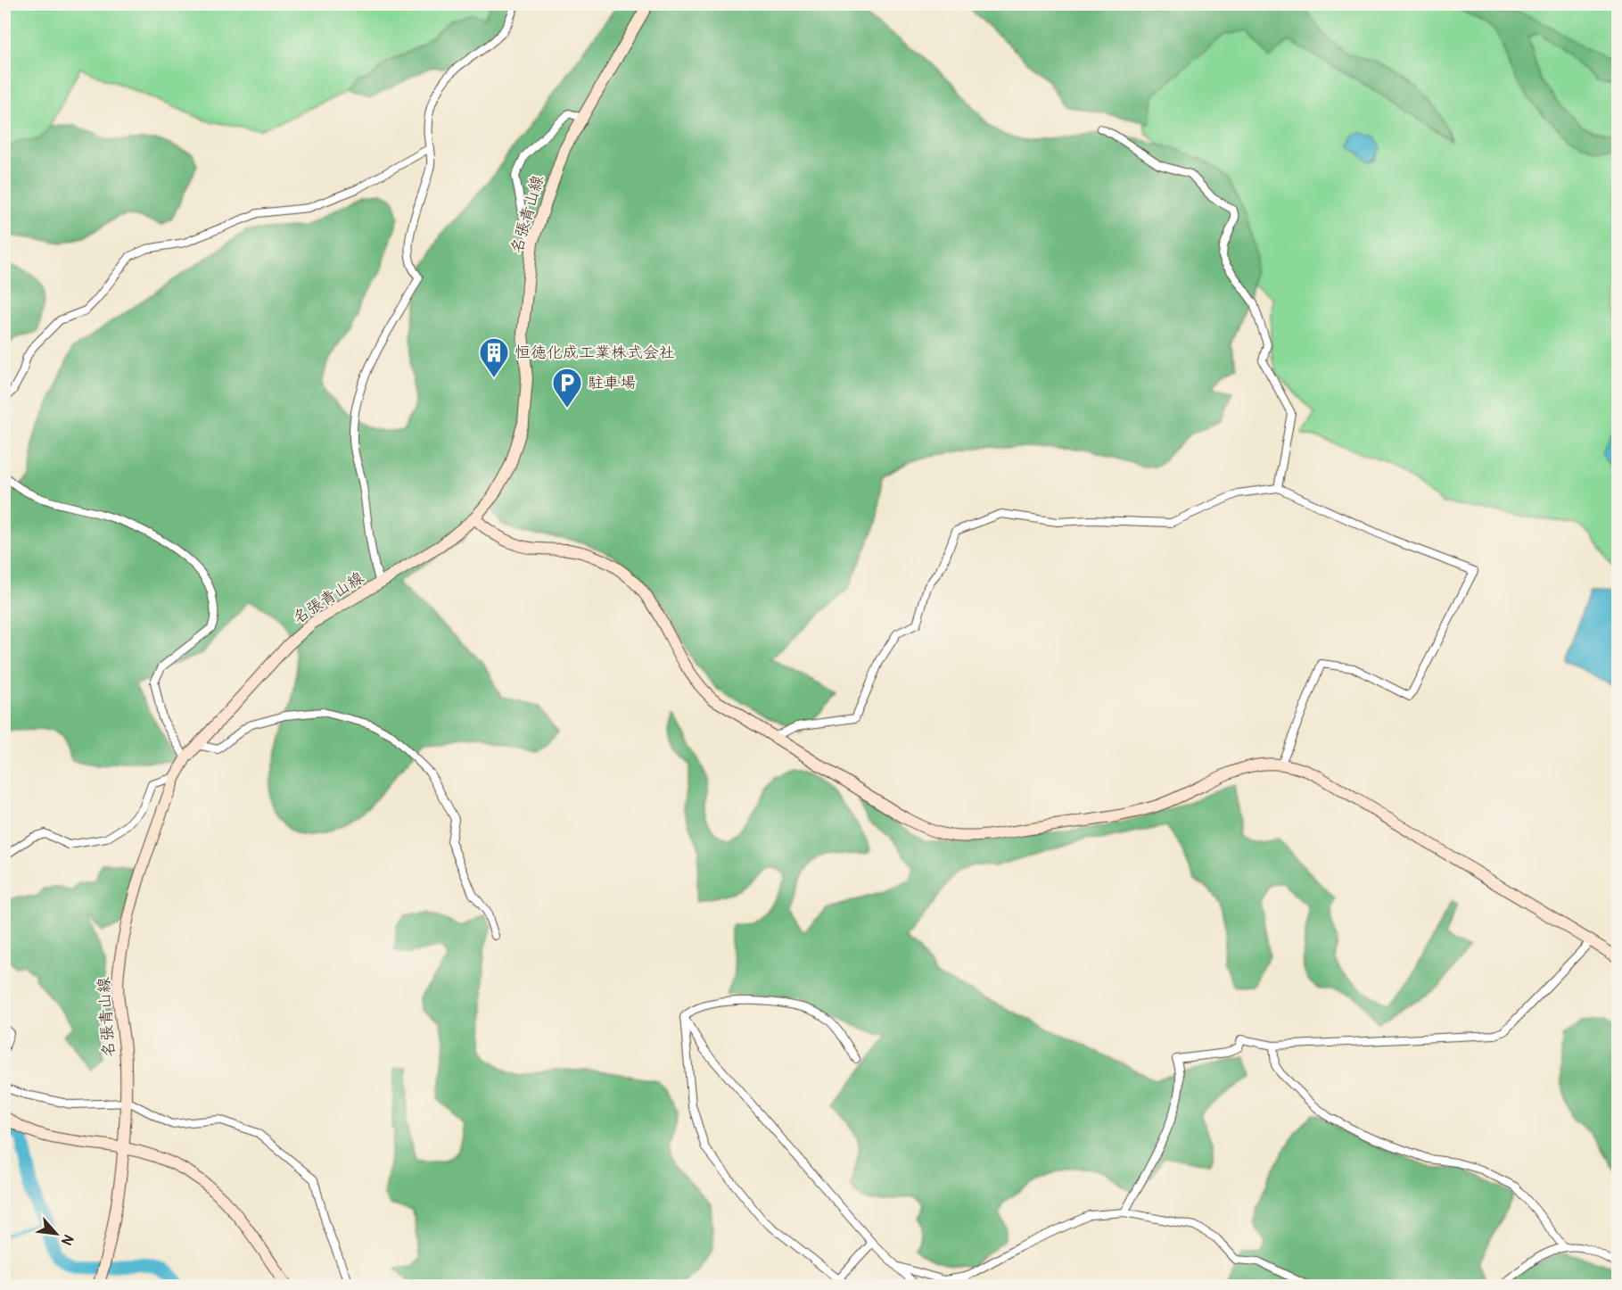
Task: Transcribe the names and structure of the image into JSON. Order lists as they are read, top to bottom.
{
  "streets": {
    "main road": ["名張青山線"]
  },
  "places": {
    "building": ["恒徳化成工業株式会社"],
    "parking": ["駐車場"]
  },
  "north": "bottom right"
}
